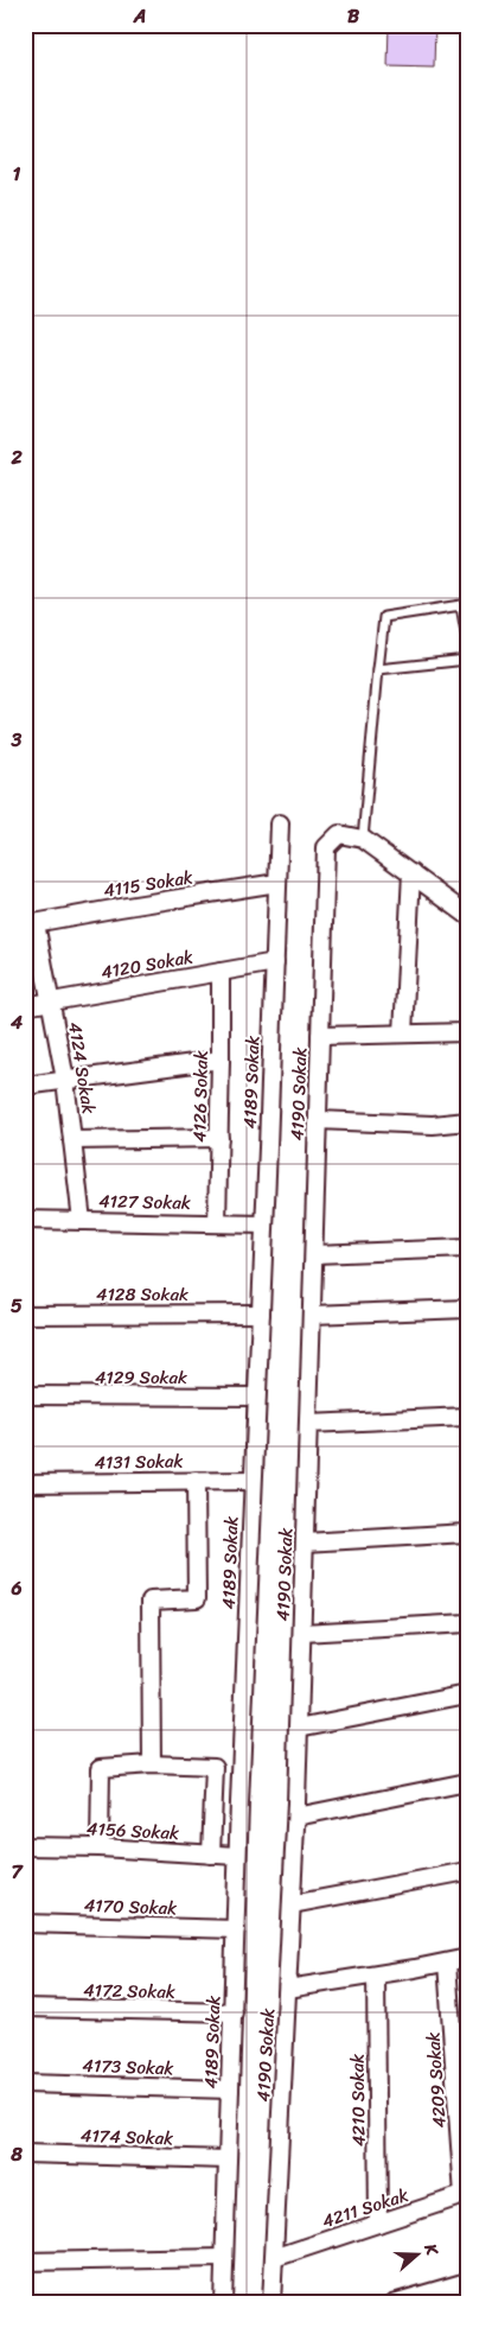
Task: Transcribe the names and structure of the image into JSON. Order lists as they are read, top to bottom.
{
  "streets": {
    "street": [
      "4115 Sokak",
      "4120 Sokak",
      "4124 Sokak",
      "4189 Sokak",
      "4190 Sokak",
      "4126 Sokak",
      "4127 Sokak",
      "4128 Sokak",
      "4129 Sokak",
      "4131 Sokak",
      "4156 Sokak",
      "4170 Sokak",
      "4172 Sokak",
      "4173 Sokak",
      "4209 Sokak",
      "4210 Sokak",
      "4174 Sokak",
      "4211 Sokak"
    ]
  },
  "crossings": [
    ["4115 Sokak", "4124 Sokak"],
    ["4115 Sokak", "4189 Sokak"],
    ["4120 Sokak", "4124 Sokak"],
    ["4120 Sokak", "4189 Sokak"],
    ["4120 Sokak", "4126 Sokak"],
    ["4124 Sokak", "4127 Sokak"],
    ["4189 Sokak", "4127 Sokak"],
    ["4189 Sokak", "4128 Sokak"],
    ["4189 Sokak", "4129 Sokak"],
    ["4189 Sokak", "4131 Sokak"],
    ["4189 Sokak", "4156 Sokak"],
    ["4189 Sokak", "4170 Sokak"],
    ["4189 Sokak", "4172 Sokak"],
    ["4189 Sokak", "4173 Sokak"],
    ["4189 Sokak", "4174 Sokak"],
    ["4190 Sokak", "4211 Sokak"],
    ["4126 Sokak", "4127 Sokak"],
    ["4209 Sokak", "4211 Sokak"],
    ["4210 Sokak", "4211 Sokak"]
  ],
  "north": "right",
  "grid": {
    "columns": ["A", "B"],
    "rows": [
      "1",
      "2",
      "3",
      "4",
      "5",
      "6",
      "7",
      "8"
    ]
  }
}
